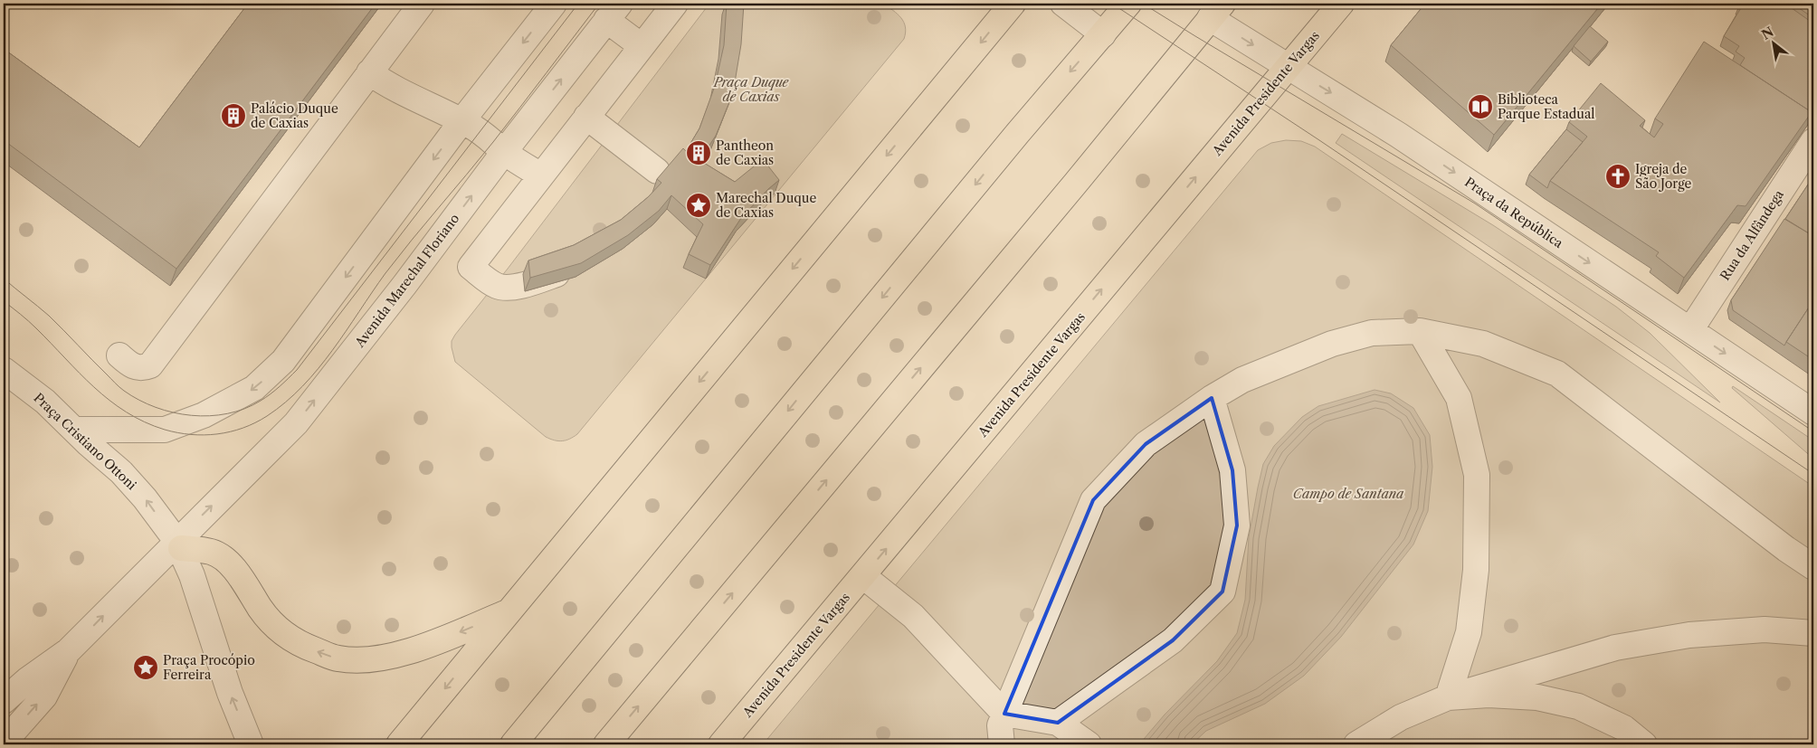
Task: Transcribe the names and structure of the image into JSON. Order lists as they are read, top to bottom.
{
  "streets": {
    "main road": ["Avenida Presidente Vargas"],
    "street": [
      "Praça da República",
      "Rua da Alfândega",
      "Avenida Marechal Floriano",
      "Praça Cristiano Ottoni"
    ]
  },
  "crossings": [
    ["Avenida Presidente Vargas", "Praça da República"],
    ["Praça da República", "Rua da Alfândega"],
    ["Avenida Marechal Floriano", "Praça Cristiano Ottoni"]
  ],
  "one_way": ["Praça Cristiano Ottoni"],
  "parks": ["Praça Duque de Caxias", "Campo de Santana"],
  "places": {
    "library": ["Biblioteca Parque Estadual"],
    "building": ["Palácio Duque de Caxias", "Pantheon de Caxias"],
    "church": ["Igreja de São Jorge"],
    "place": ["Marechal Duque de Caxias", "Praça Procópio Ferreira"]
  },
  "north": "top left"
}
